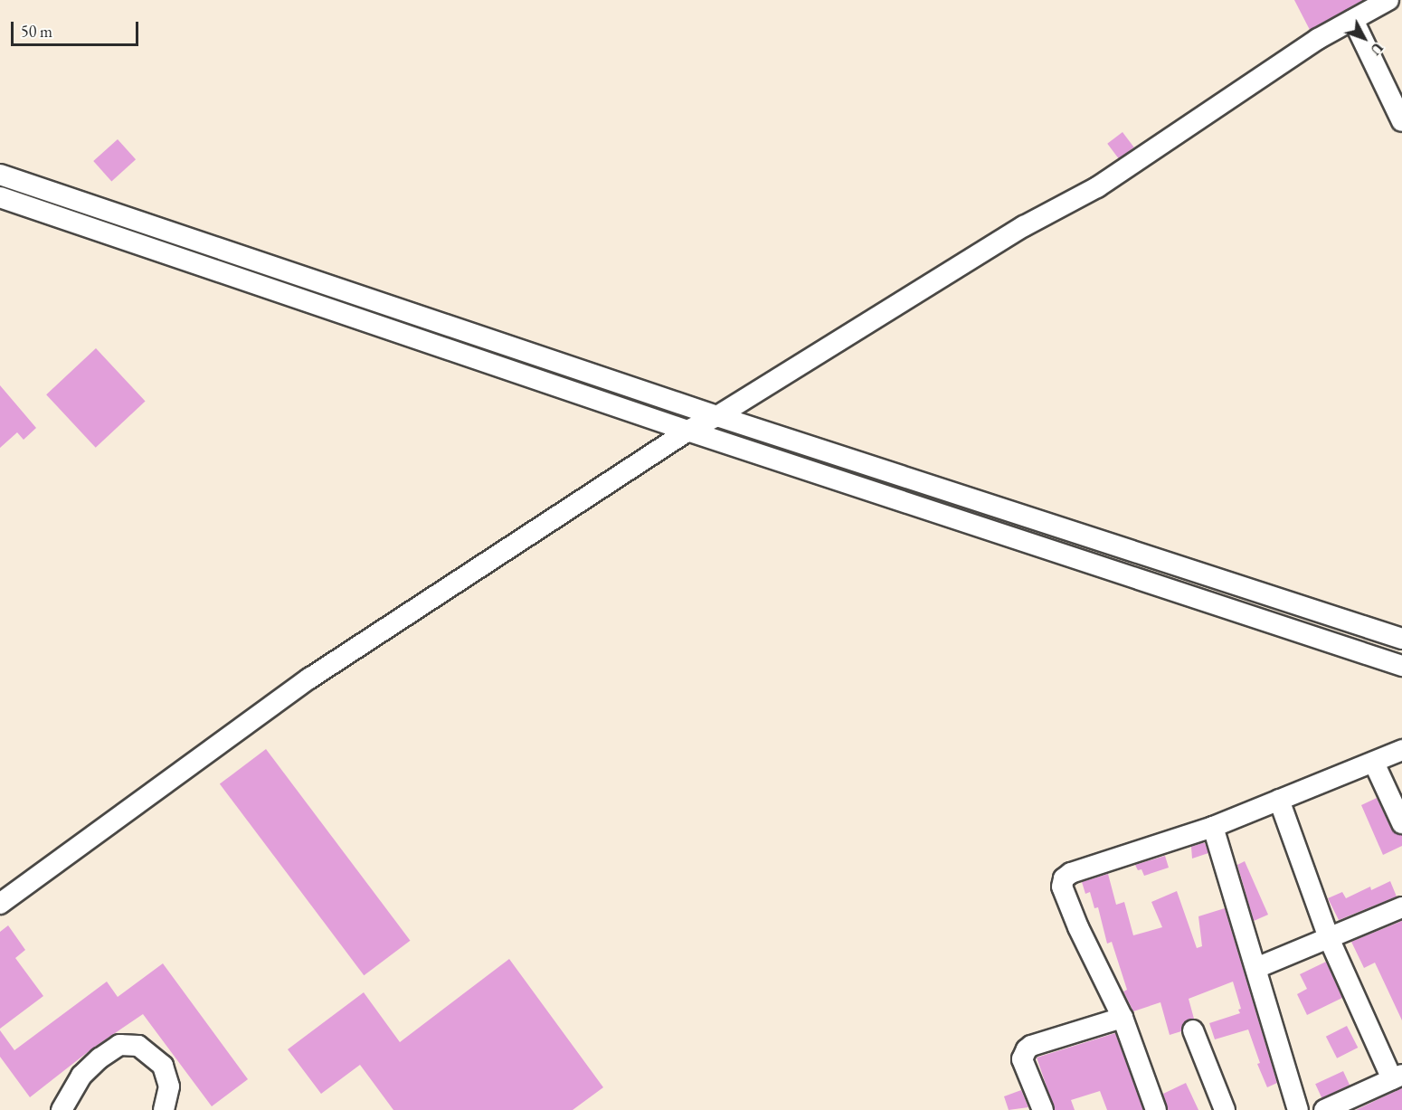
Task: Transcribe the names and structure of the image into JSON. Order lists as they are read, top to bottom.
{
  "scale_bar": "50 m",
  "north": "bottom right"
}
